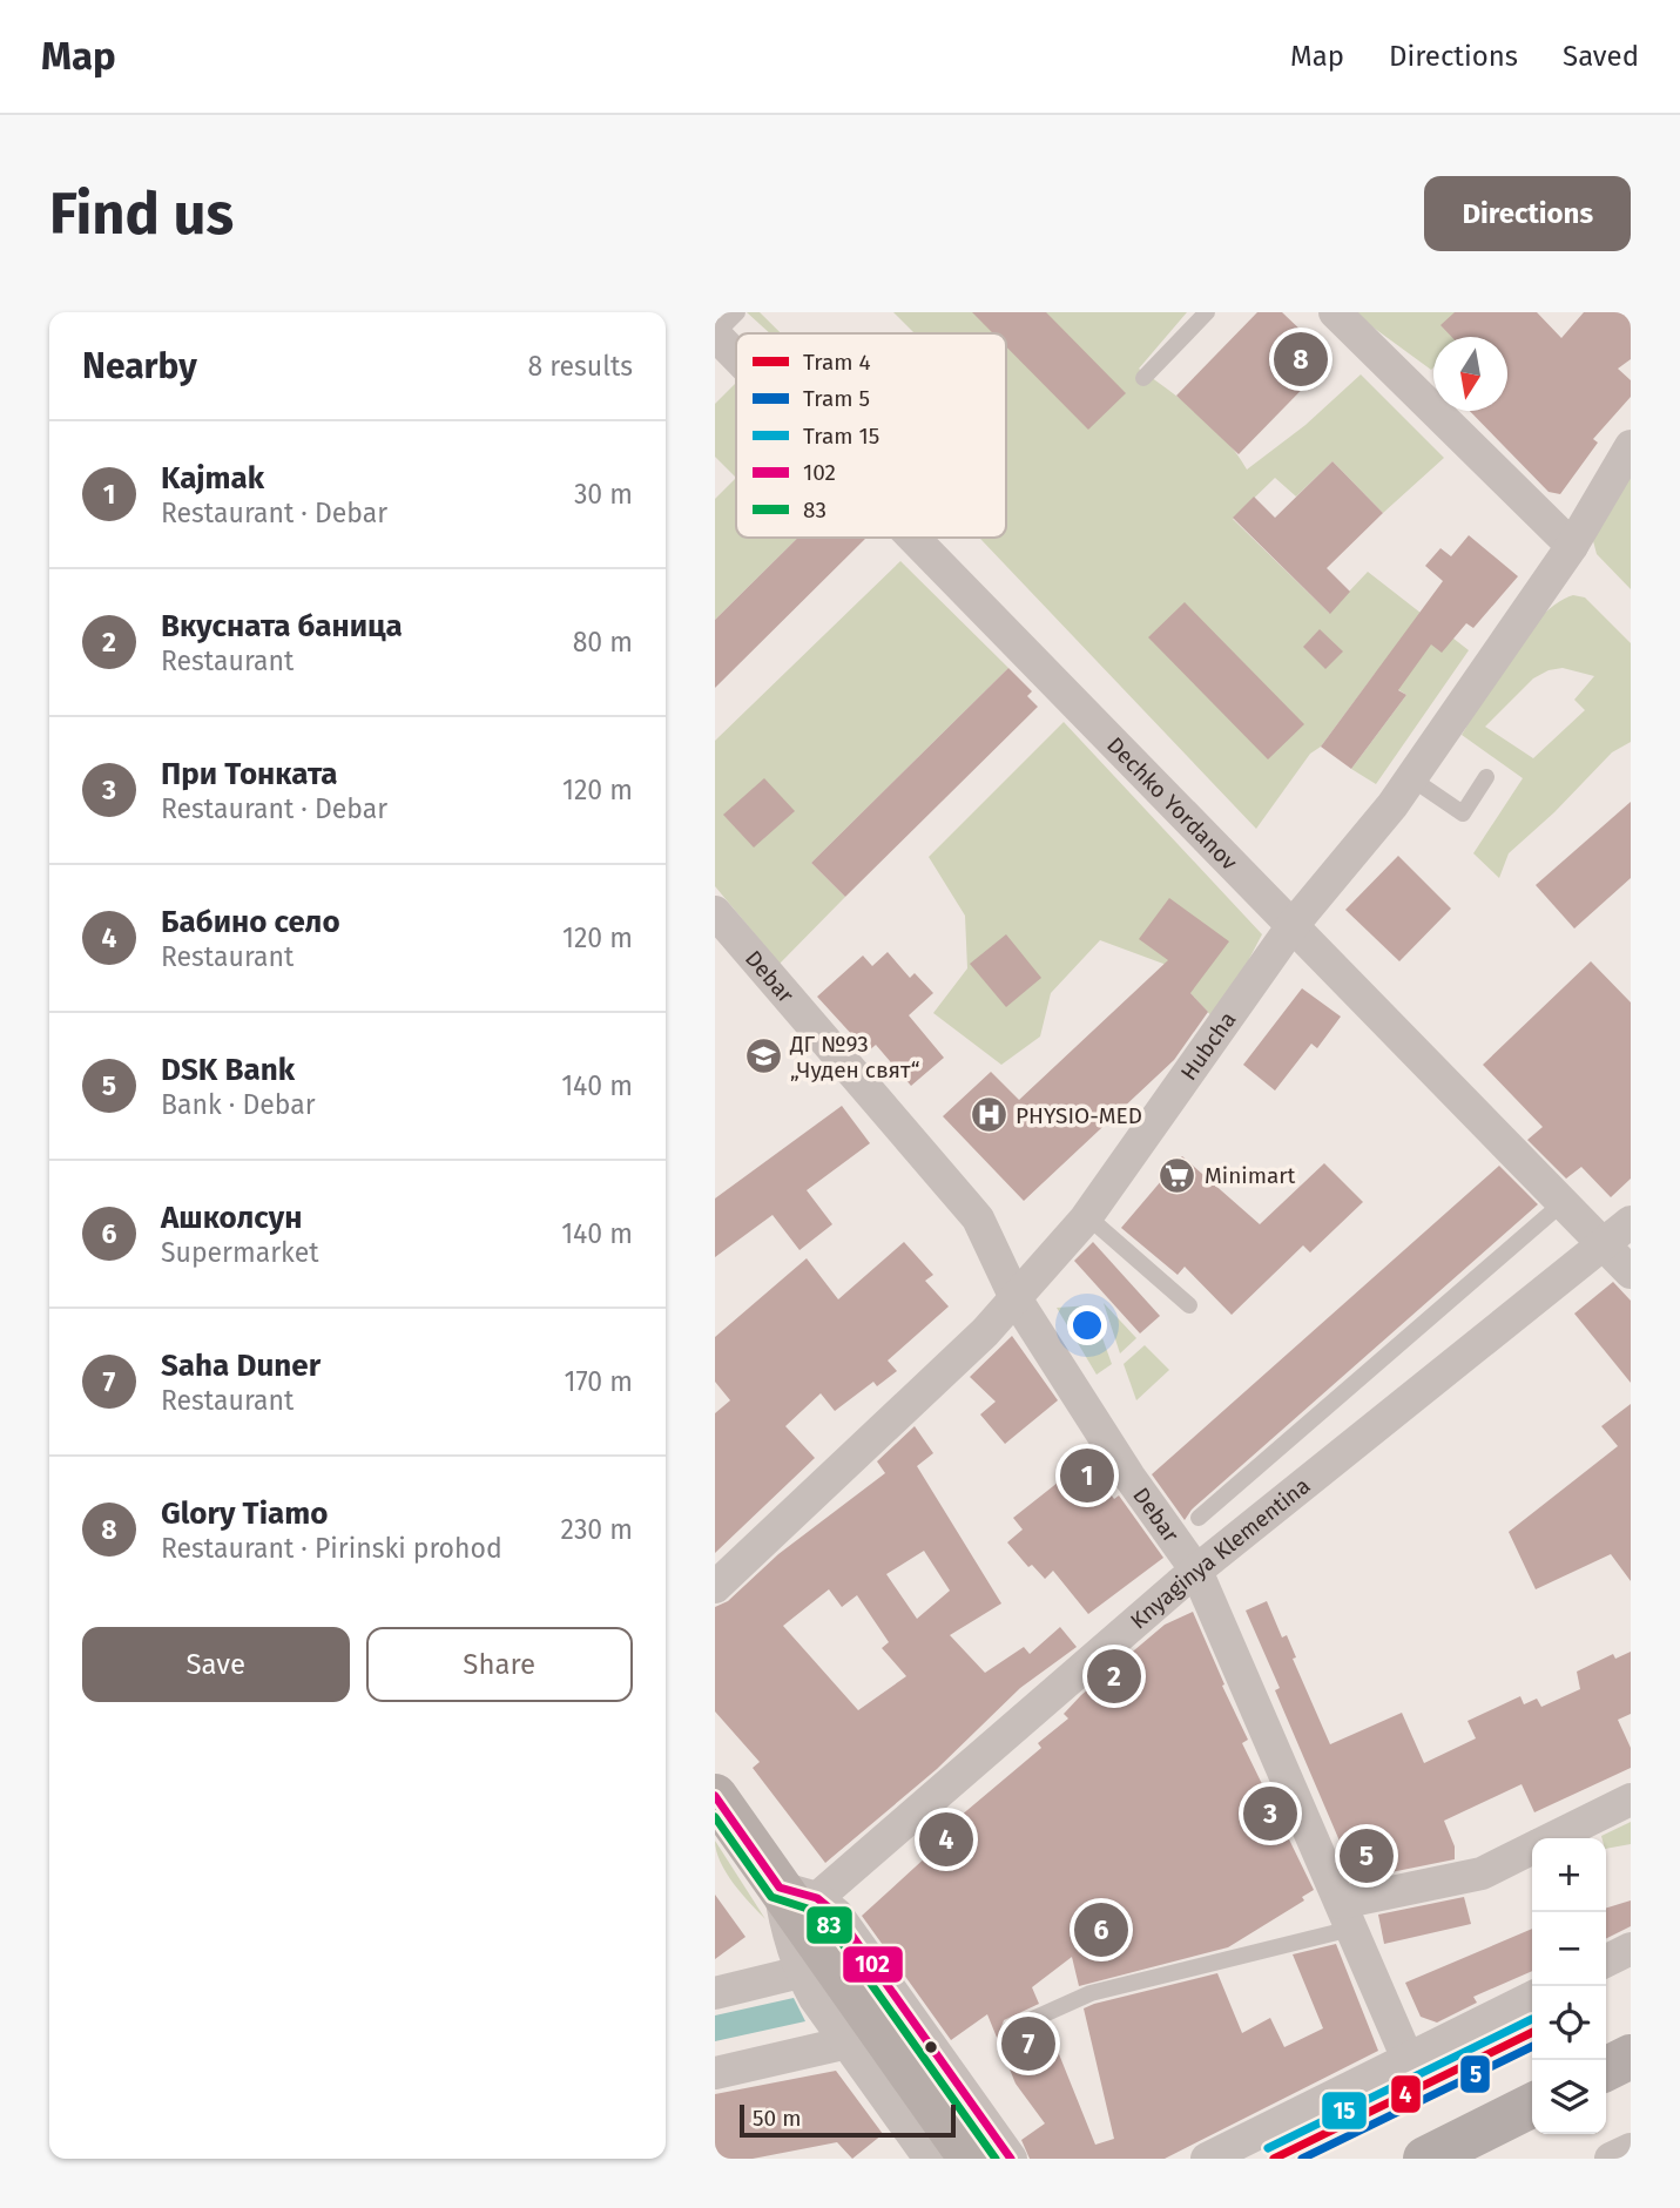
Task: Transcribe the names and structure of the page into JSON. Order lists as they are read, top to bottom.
{
  "streets": {
    "street": [
      "Dechko Yordanov",
      "Debar",
      "Hubcha",
      "Knyaginya Klementina"
    ]
  },
  "crossings": [
    ["Dechko Yordanov", "Hubcha"],
    ["Dechko Yordanov", "Knyaginya Klementina"],
    ["Debar", "Hubcha"],
    ["Debar", "Knyaginya Klementina"]
  ],
  "places": {
    "school or university": ["ДГ №93 „Чуден свят“"],
    "hospital": ["PHYSIO-MED"],
    "supermarket": ["Minimart"]
  },
  "lines": [
    "transit line 102",
    "transit line 83",
    "tram line 15",
    "tram line 4",
    "tram line 5"
  ],
  "legend": [
    "Tram 4",
    "Tram 5",
    "Tram 15",
    "102",
    "83"
  ],
  "scale_bar": "50 m",
  "north": "bottom",
  "page": {
    "header": "Map",
    "nav": ["Map", "Directions", "Saved"],
    "buttons": [
      "Directions",
      ["Save", "Share"]
    ],
    "title": "Find us",
    "heading": ["Nearby", "8 results"],
    "pins": [
      "8",
      "1",
      "2",
      "3",
      "4",
      "5",
      "6",
      "7"
    ],
    "list": [
      {
        "mark": "1",
        "name": "Kajmak",
        "note": "Restaurant · Debar",
        "value": "30 m"
      },
      {
        "mark": "2",
        "name": "Вкусната баница",
        "note": "Restaurant",
        "value": "80 m"
      },
      {
        "mark": "3",
        "name": "При Тонката",
        "note": "Restaurant · Debar",
        "value": "120 m"
      },
      {
        "mark": "4",
        "name": "Бабино село",
        "note": "Restaurant",
        "value": "120 m"
      },
      {
        "mark": "5",
        "name": "DSK Bank",
        "note": "Bank · Debar",
        "value": "140 m"
      },
      {
        "mark": "6",
        "name": "Ашколсун",
        "note": "Supermarket",
        "value": "140 m"
      },
      {
        "mark": "7",
        "name": "Saha Duner",
        "note": "Restaurant",
        "value": "170 m"
      },
      {
        "mark": "8",
        "name": "Glory Tiamo",
        "note": "Restaurant · Pirinski prohod",
        "value": "230 m"
      }
    ],
    "map_buttons": ["+", "−"],
    "scale": "50 m"
  }
}
